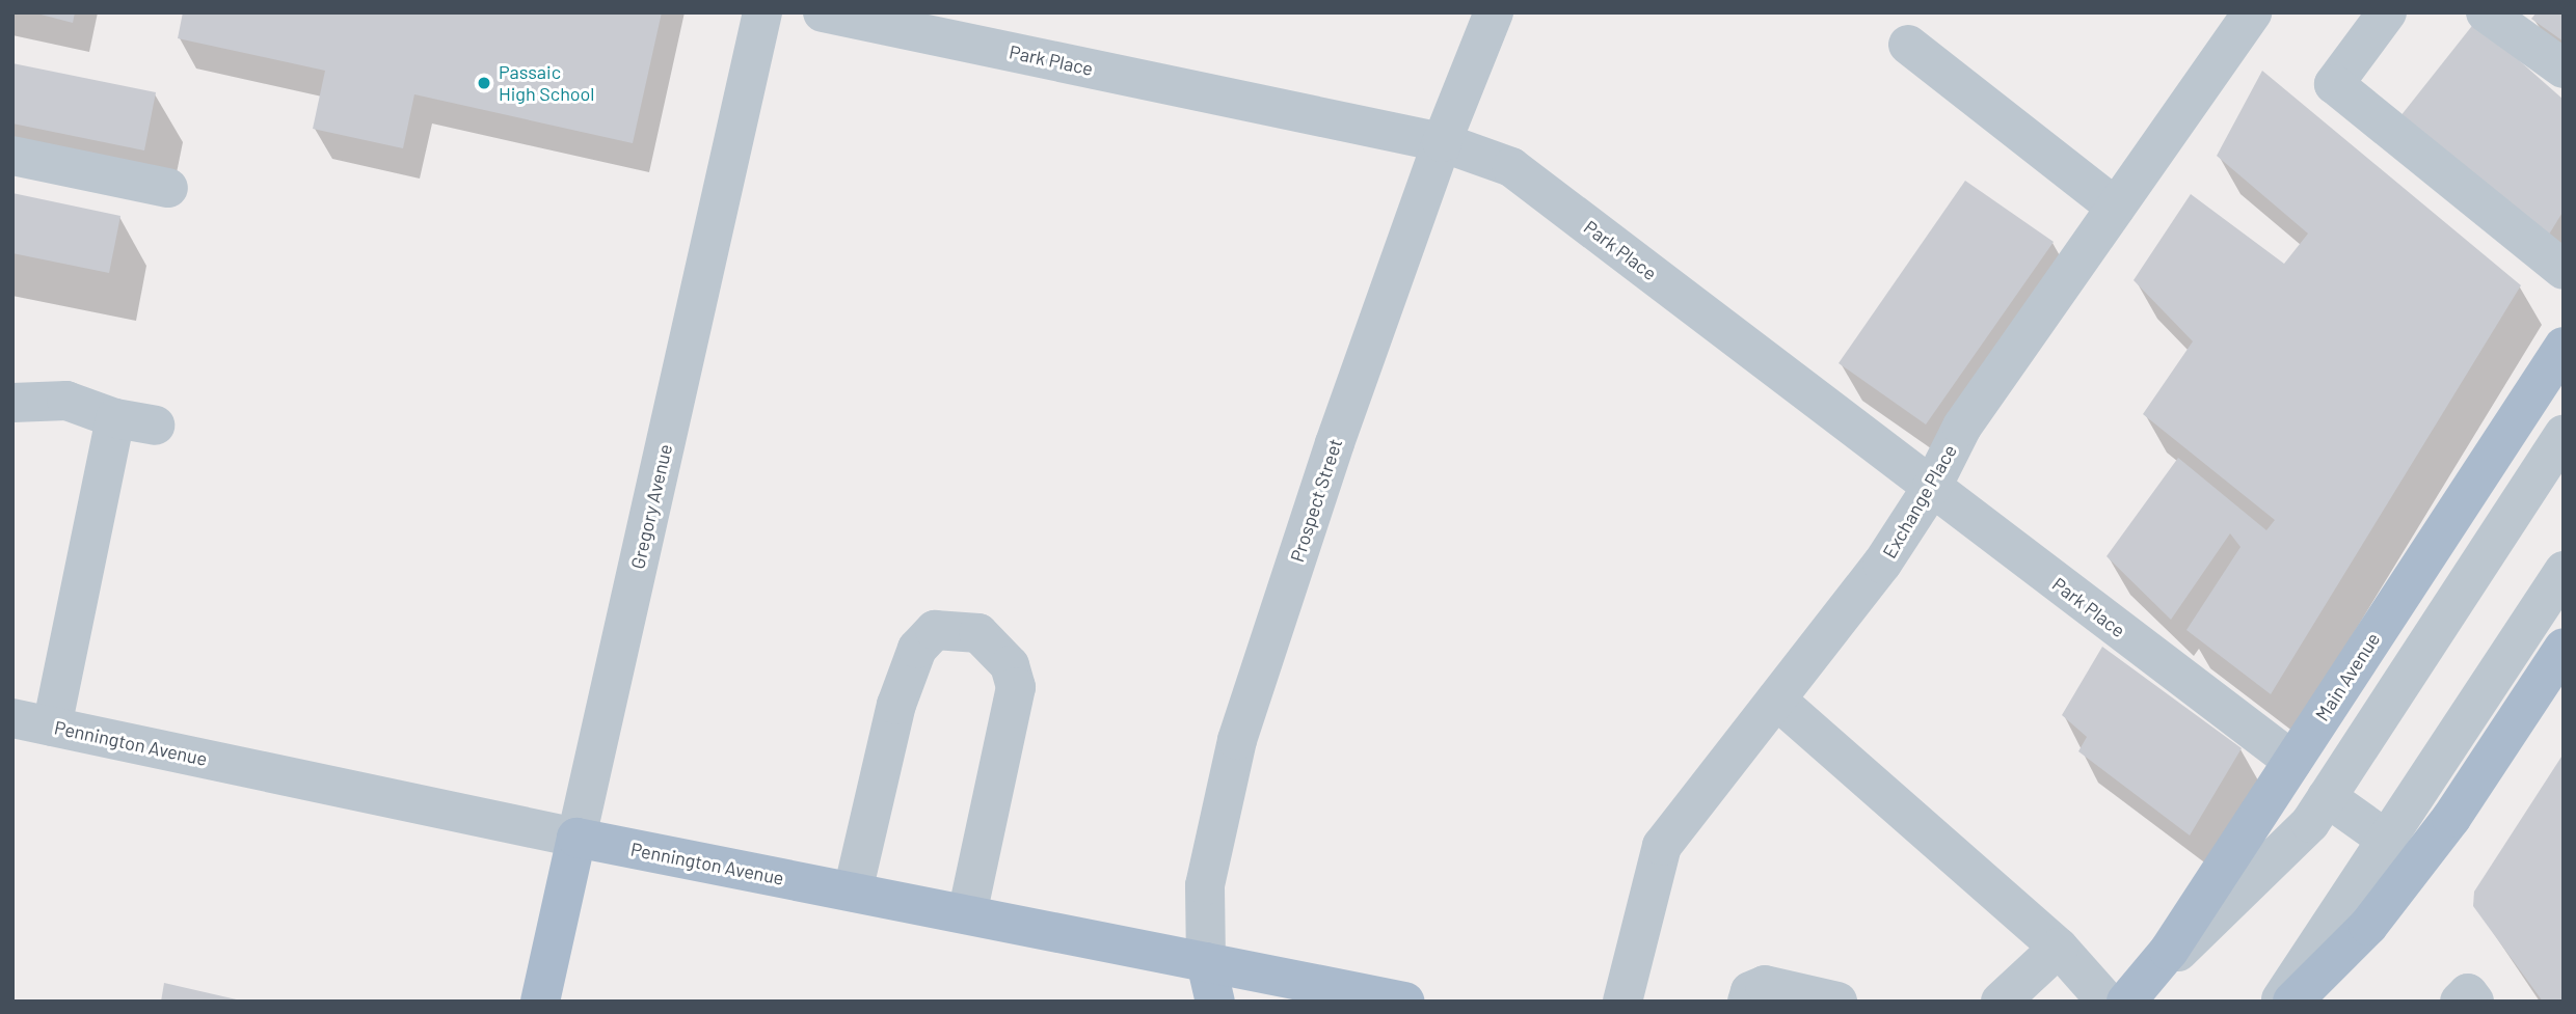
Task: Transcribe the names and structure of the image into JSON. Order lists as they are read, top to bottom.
{
  "streets": {
    "main road": [
      "Prospect Street",
      "Gregory Avenue",
      "Main Avenue",
      "Pennington Avenue"
    ],
    "street": ["Park Place", "Exchange Place"]
  },
  "crossings": [
    ["Park Place", "Prospect Street"],
    ["Park Place", "Exchange Place"],
    ["Park Place", "Main Avenue"],
    ["Prospect Street", "Pennington Avenue"],
    ["Gregory Avenue", "Pennington Avenue"]
  ],
  "places": ["Passaic High School"]
}
